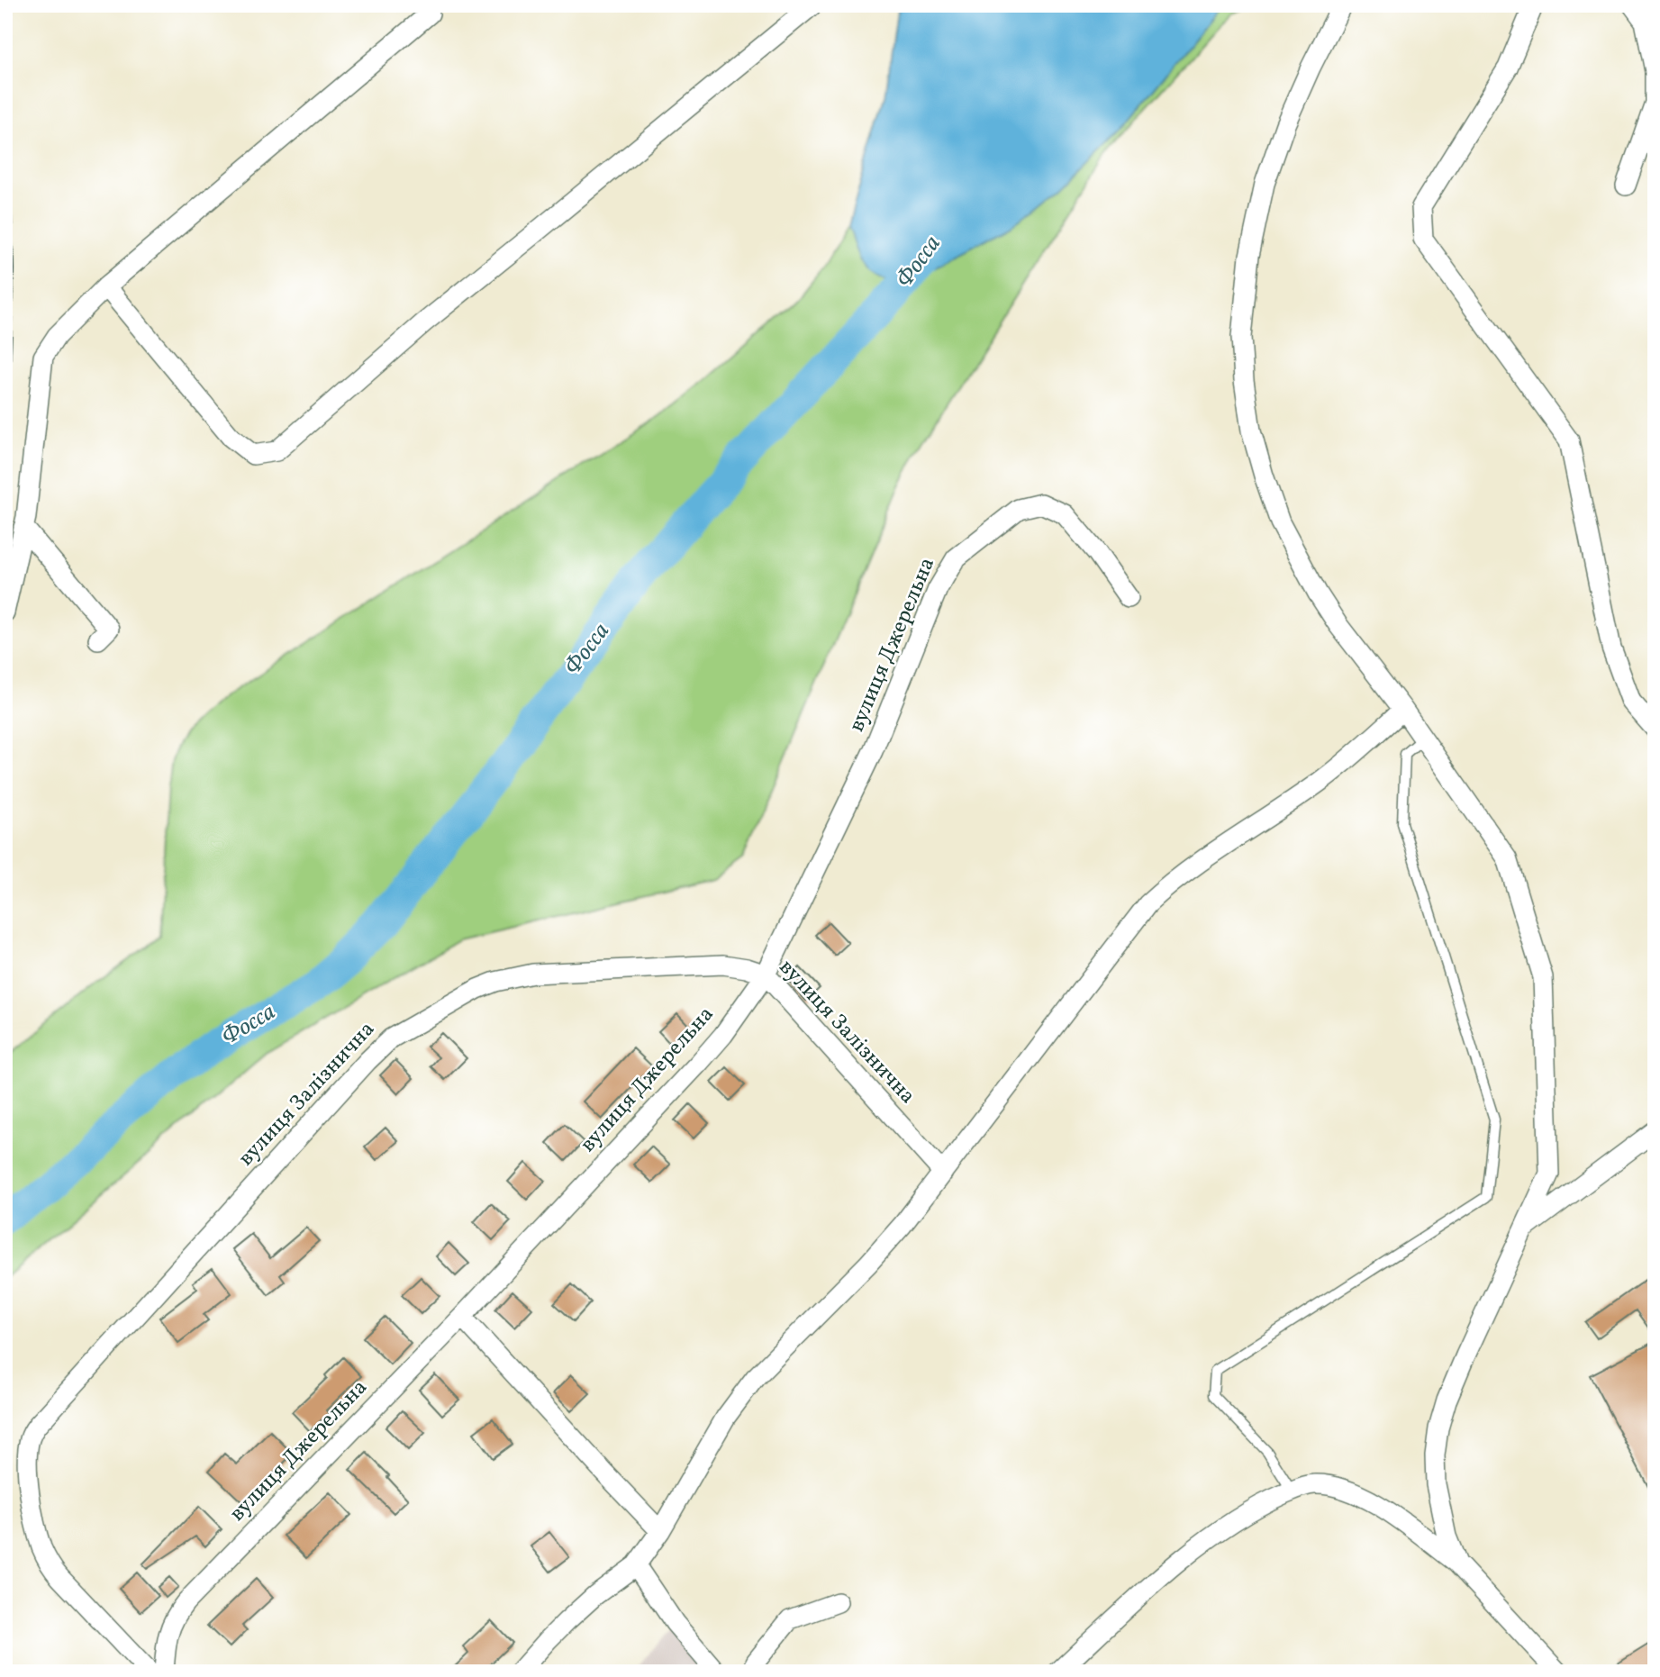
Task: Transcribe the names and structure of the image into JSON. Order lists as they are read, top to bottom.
{
  "streets": {
    "street": ["вулиця Джерельна", "вулиця Залізнична"]
  },
  "crossings": [
    ["вулиця Джерельна", "вулиця Залізнична"]
  ],
  "water": ["Фосса"]
}
